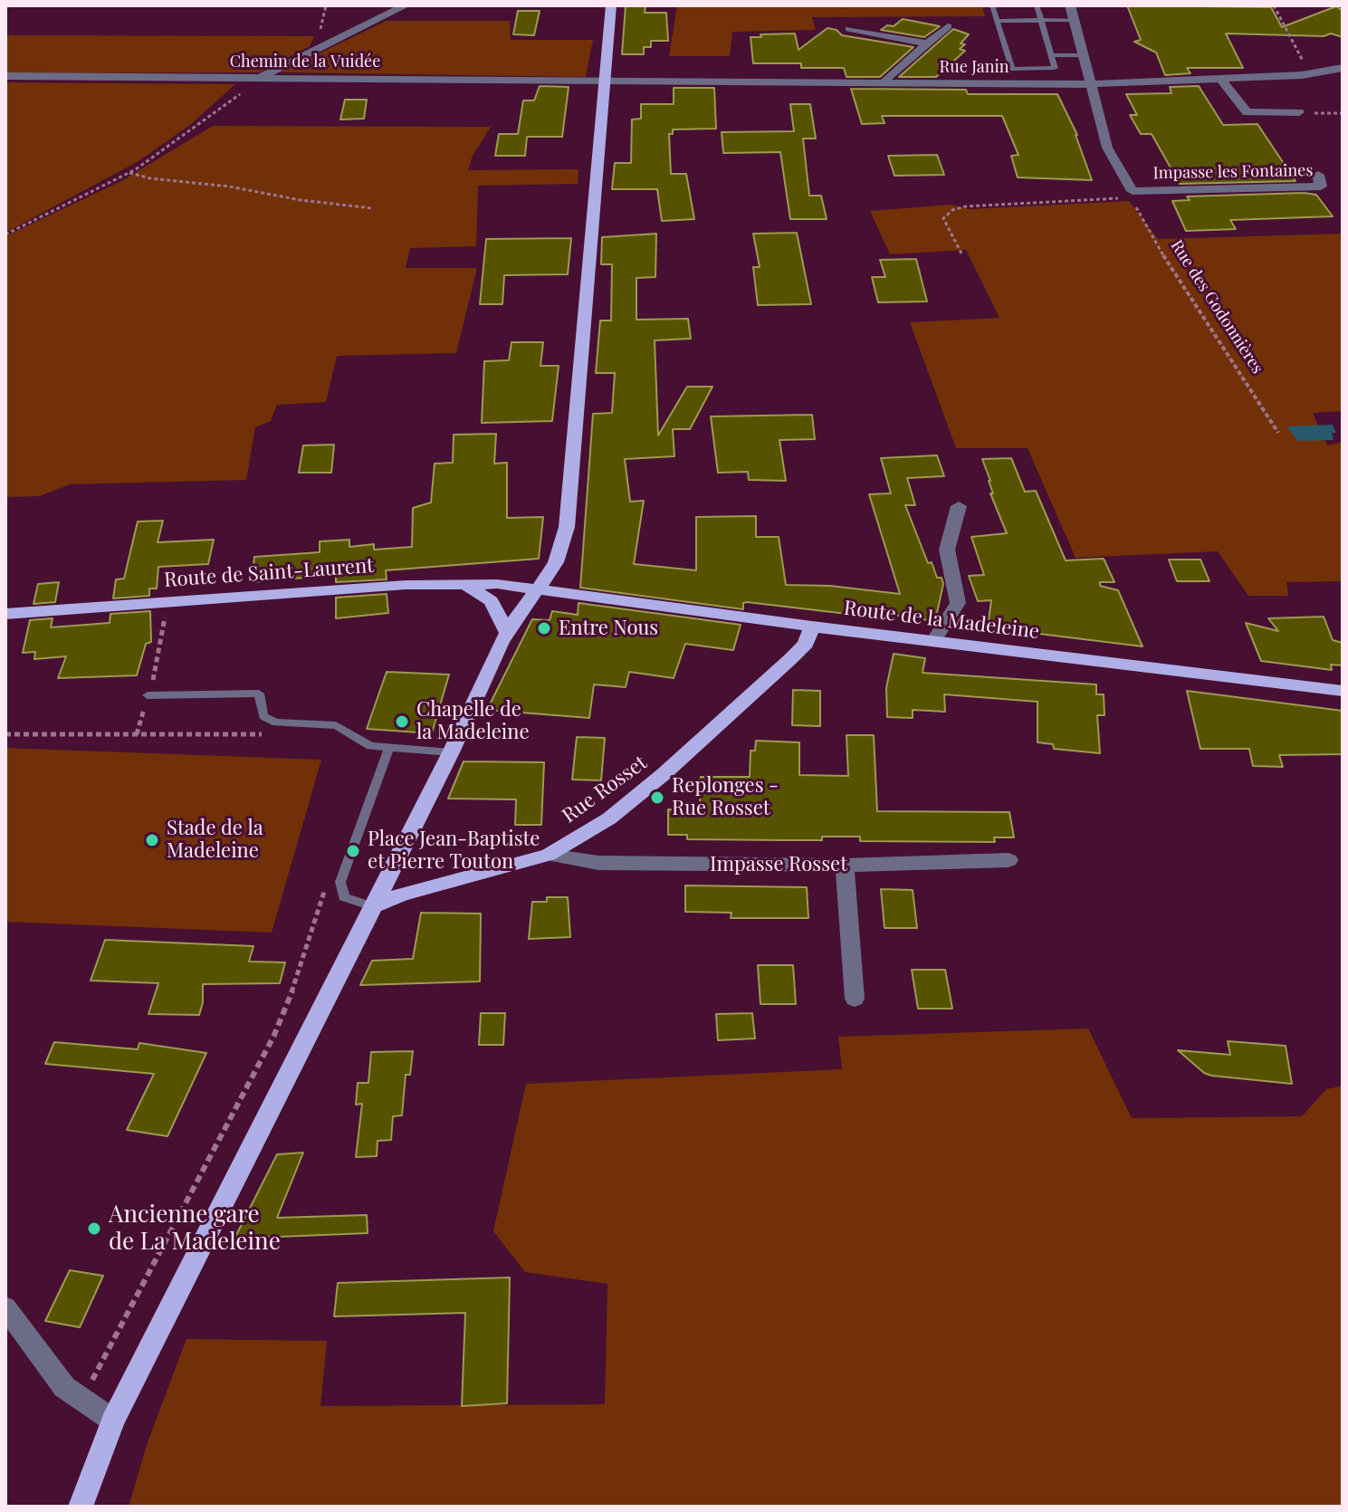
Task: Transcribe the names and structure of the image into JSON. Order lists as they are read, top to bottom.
{
  "streets": {
    "main road": ["Route de Saint-Laurent", "Route de la Madeleine", "Rue Rosset"],
    "street": [
      "Chemin de la Vuidée",
      "Rue Janin",
      "Impasse les Fontaines",
      "Impasse Rosset"
    ],
    "path": ["Rue des Godonnières"]
  },
  "crossings": [
    ["Chemin de la Vuidée", "Rue Janin"],
    ["Impasse les Fontaines", "Rue des Godonnières"],
    ["Route de Saint-Laurent", "Route de la Madeleine"],
    ["Route de la Madeleine", "Rue Rosset"],
    ["Rue Rosset", "Impasse Rosset"]
  ],
  "places": [
    "Entre Nous",
    "Chapelle de la Madeleine",
    "Replonges - Rue Rosset",
    "Stade de la Madeleine",
    "Place Jean-Baptiste et Pierre Touton",
    "Ancienne gare de La Madeleine"
  ]
}
